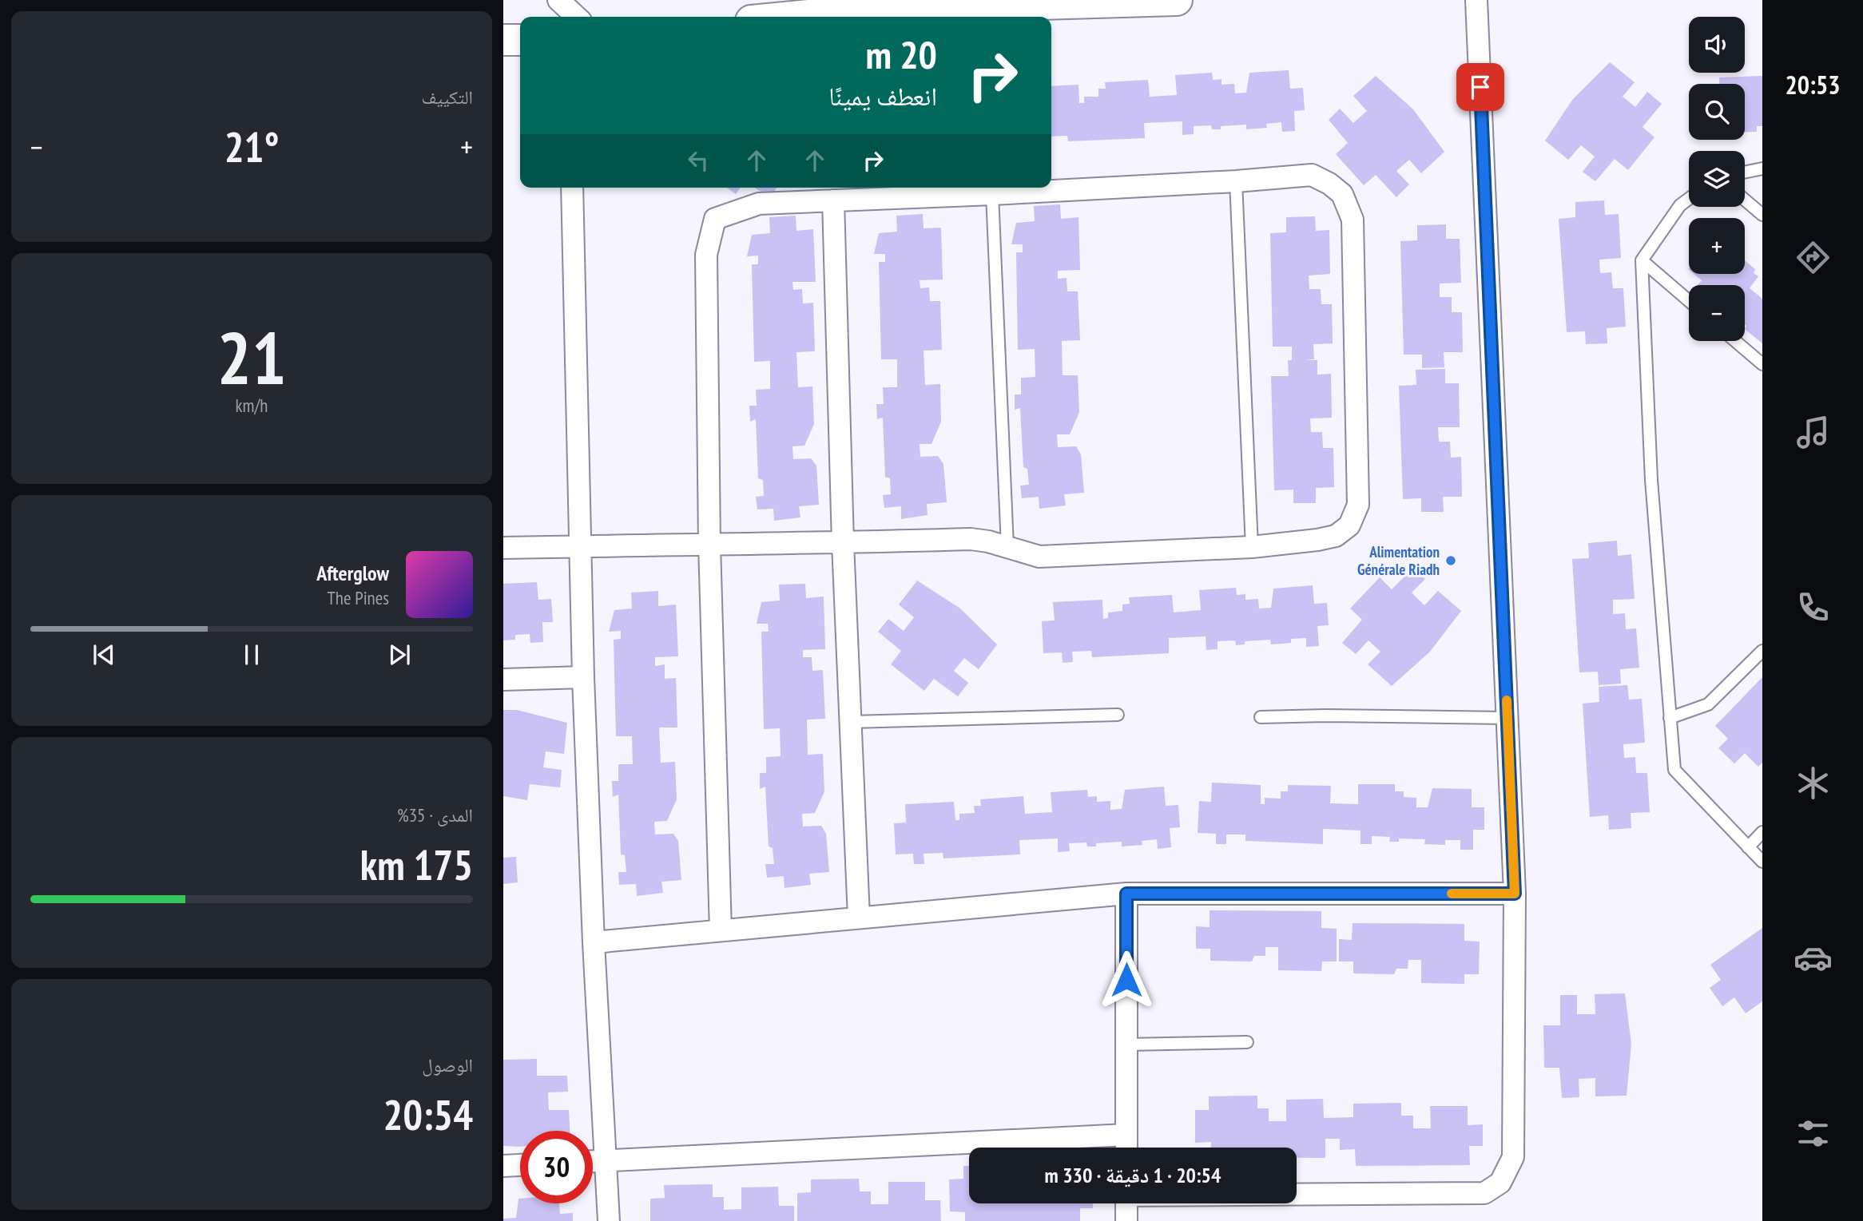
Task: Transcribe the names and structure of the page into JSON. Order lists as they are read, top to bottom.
{
  "places": ["Alimentation Générale Riadh"],
  "page": {
    "tabs": "20:53",
    "tile": [
      "التكييف",
      ["21", "km/h"],
      ["المدى · 35%", "175 km"],
      ["الوصول", "20:54"]
    ],
    "map_buttons": ["+", "−"],
    "turn": ["20 m", "انعطف يمينًا"],
    "heat": ["−", "21°", "+"],
    "song": ["Afterglow", "The Pines"],
    "limit": "30",
    "trip": "20:54 · 1 دقيقة · 330 m"
  }
}
